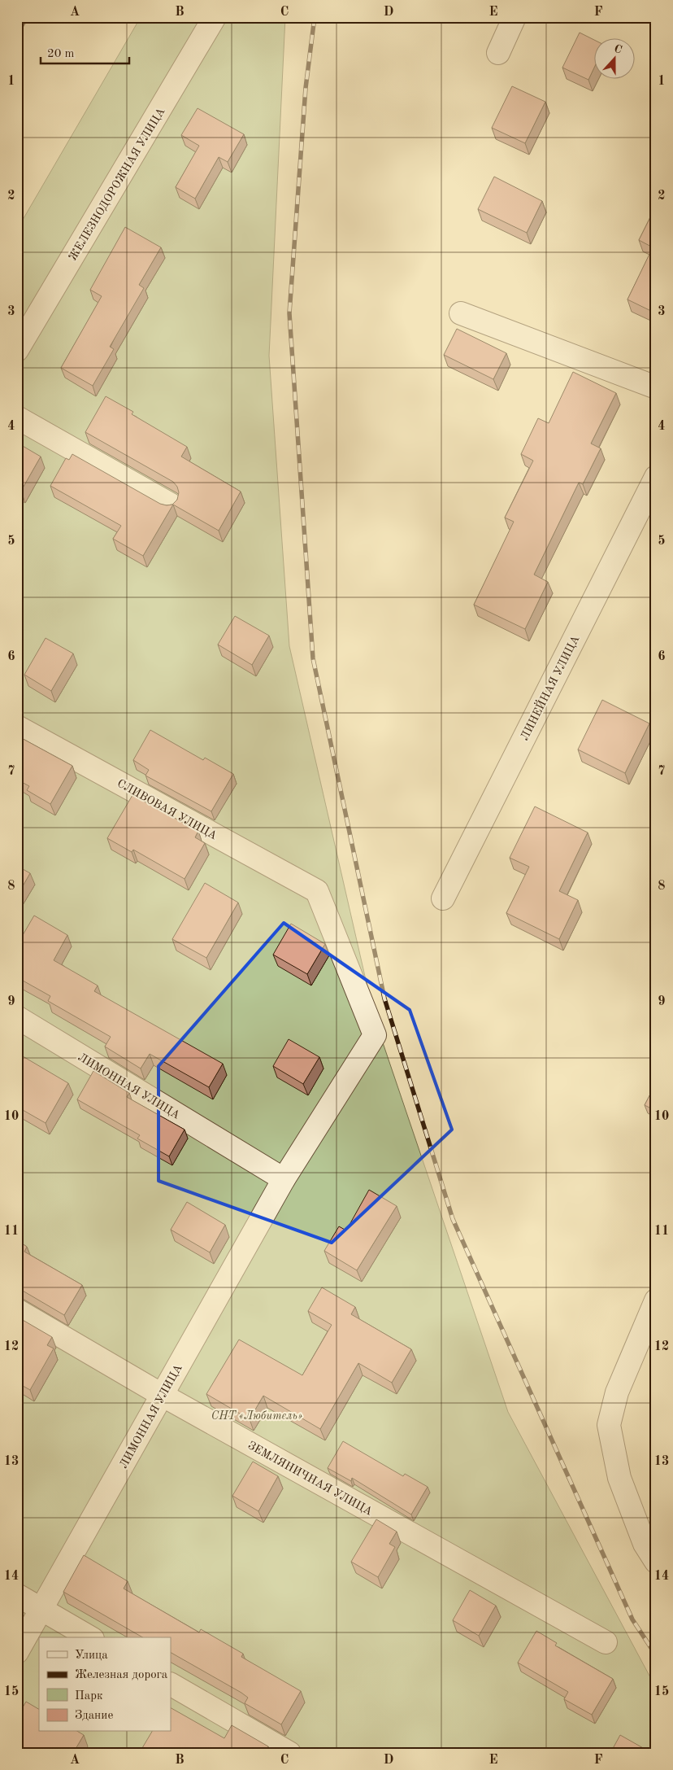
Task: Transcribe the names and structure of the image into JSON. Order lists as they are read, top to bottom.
{
  "streets": {
    "street": [
      "ЖЕЛЕЗНОДОРОЖНАЯ УЛИЦА",
      "ЛИНЕЙНАЯ УЛИЦА",
      "СЛИВОВАЯ УЛИЦА",
      "ЛИМОННАЯ УЛИЦА",
      "ЗЕМЛЯНИЧНАЯ УЛИЦА"
    ]
  },
  "crossings": [
    ["СЛИВОВАЯ УЛИЦА", "ЛИМОННАЯ УЛИЦА"],
    ["ЛИМОННАЯ УЛИЦА", "ЗЕМЛЯНИЧНАЯ УЛИЦА"]
  ],
  "parks": ["СНТ «Любитель»"],
  "legend": [
    "Улица",
    "Железная дорога",
    "Парк",
    "Здание"
  ],
  "scale_bar": "20 m",
  "north": "top",
  "grid": {
    "columns": [
      "A",
      "B",
      "C",
      "D",
      "E",
      "F"
    ],
    "rows": [
      "1",
      "2",
      "3",
      "4",
      "5",
      "6",
      "7",
      "8",
      "9",
      "10",
      "11",
      "12",
      "13",
      "14",
      "15"
    ]
  }
}
